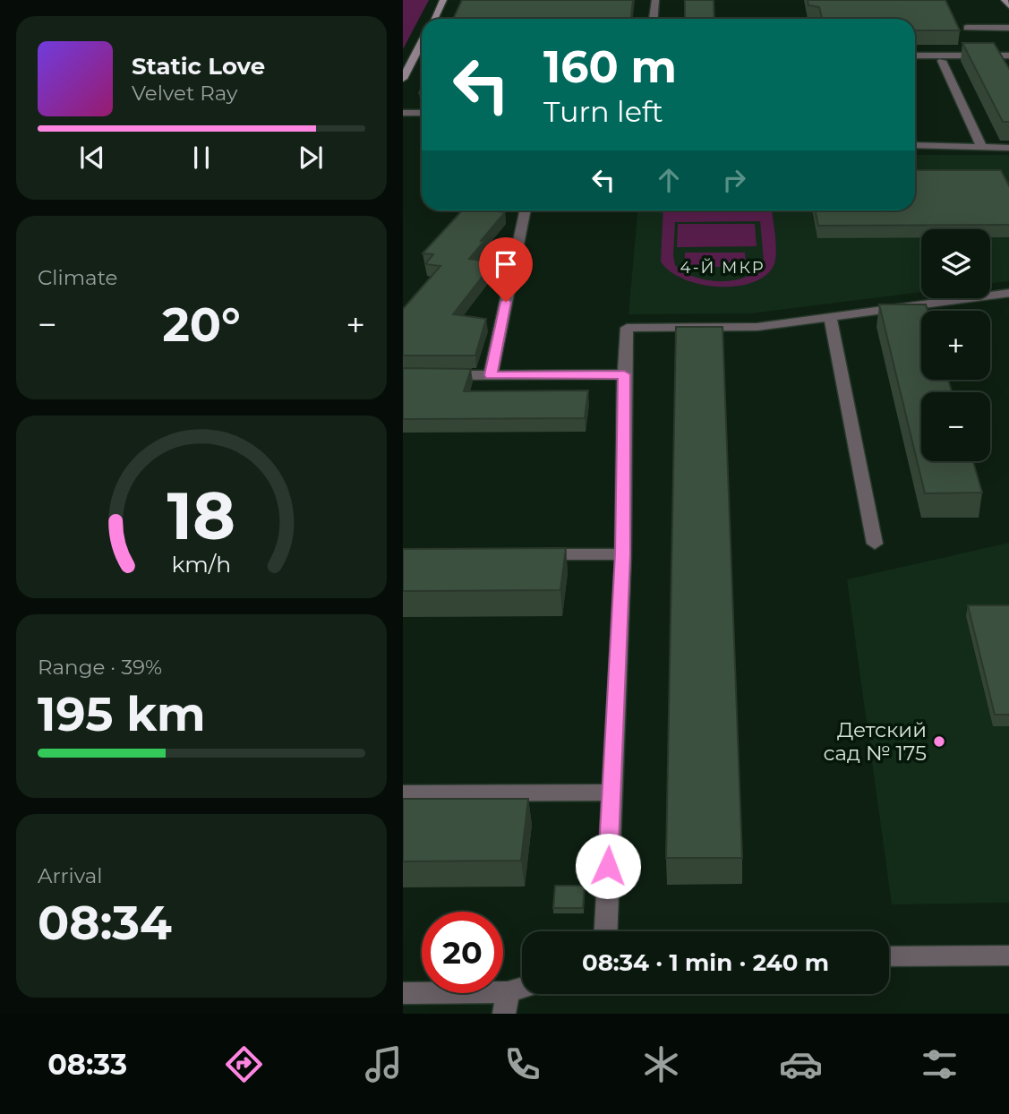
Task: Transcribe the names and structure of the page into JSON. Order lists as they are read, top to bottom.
{
  "districts": ["4-Й МКР"],
  "places": ["Детский сад № 175"],
  "page": {
    "turn": ["160 m", "Turn left"],
    "song": ["Static Love", "Velvet Ray"],
    "tile": [
      "Climate",
      ["Range · 39%", "195 km"],
      ["Arrival", "08:34"]
    ],
    "map_buttons": ["+", "−"],
    "heat": ["−", "20°", "+"],
    "limit": "20",
    "trip": "08:34 · 1 min · 240 m",
    "tabs": "08:33",
    "gauge": ["18", "km/h"]
  }
}
